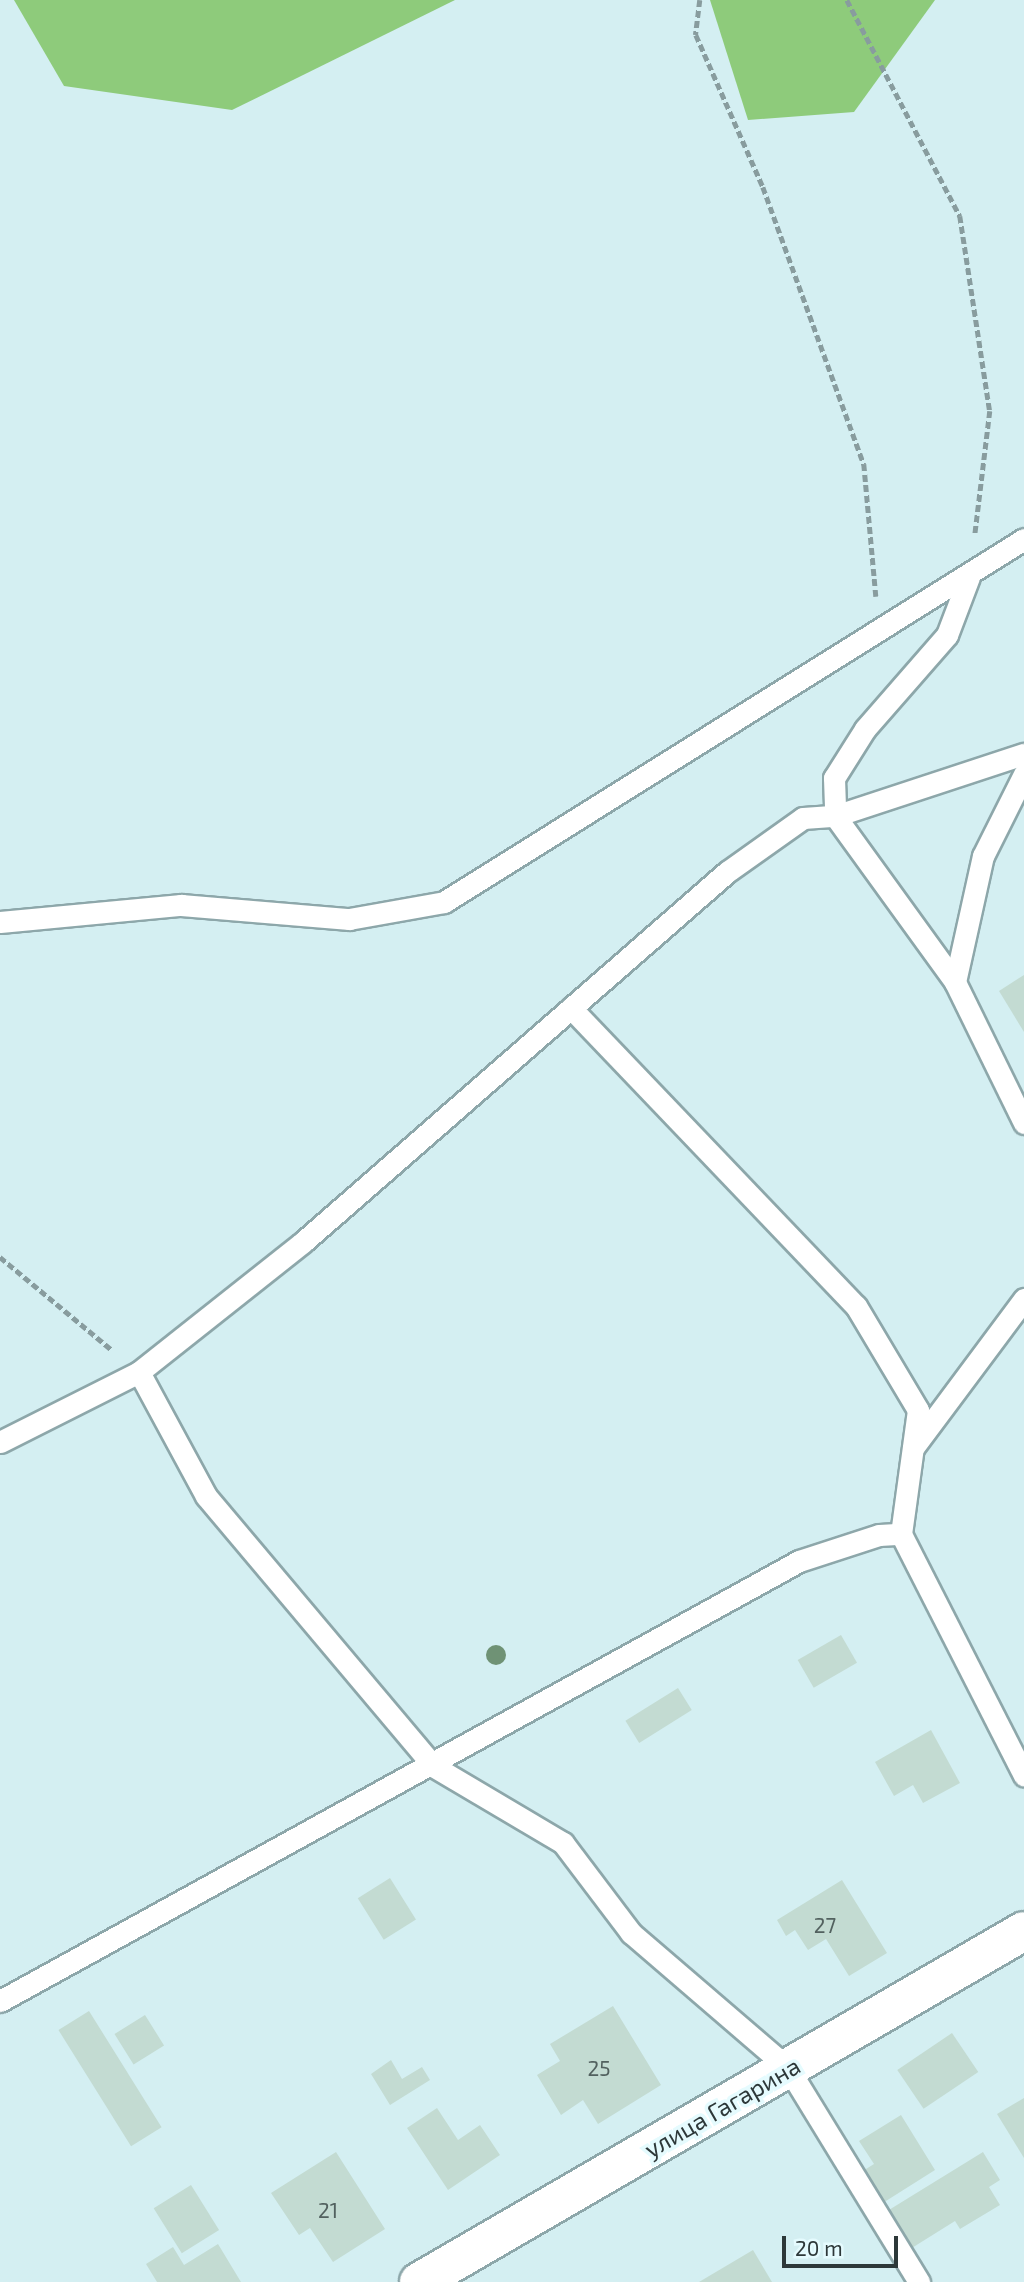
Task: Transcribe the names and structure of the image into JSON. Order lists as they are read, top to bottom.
{
  "streets": {
    "street": ["улица Гагарина"]
  },
  "house_numbers": ["27", "25", "21"],
  "scale_bar": "20 m"
}
